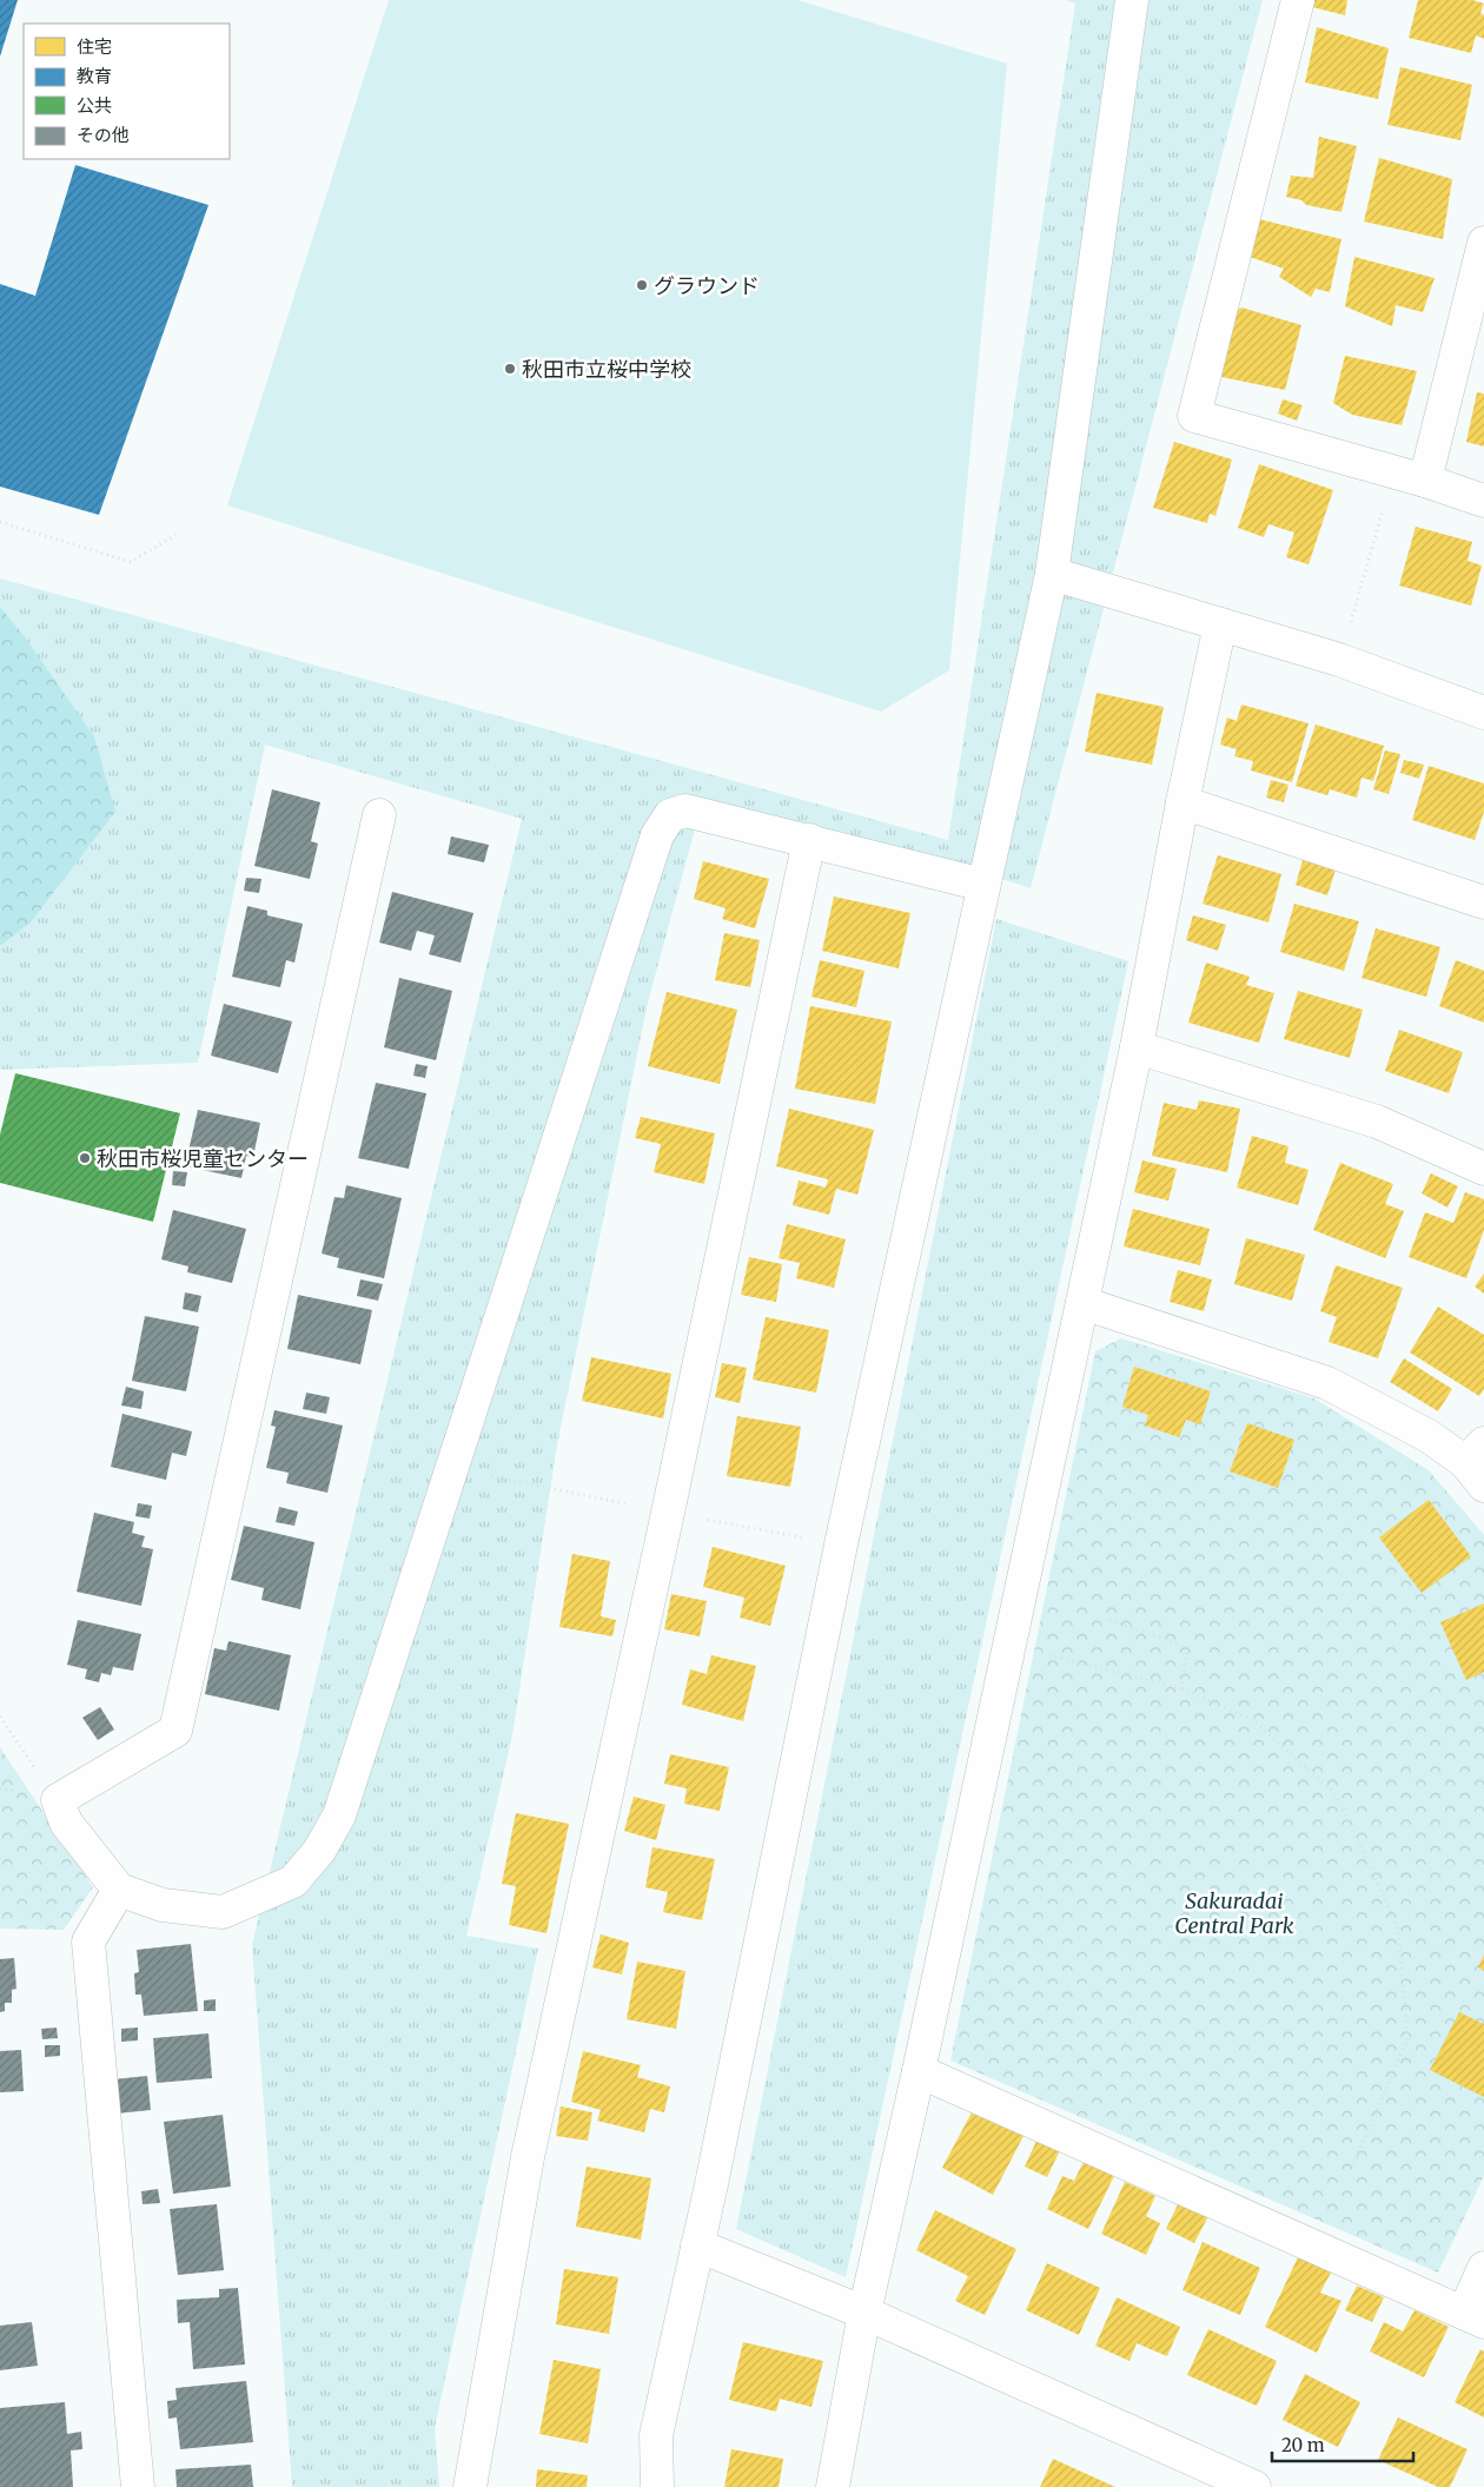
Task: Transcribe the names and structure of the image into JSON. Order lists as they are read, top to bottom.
{
  "parks": ["Sakuradai Central Park"],
  "places": ["グラウンド", "秋田市立桜中学校", "秋田市桜児童センター"],
  "legend": [
    "住宅",
    "教育",
    "公共",
    "その他"
  ],
  "scale_bar": "20 m"
}
